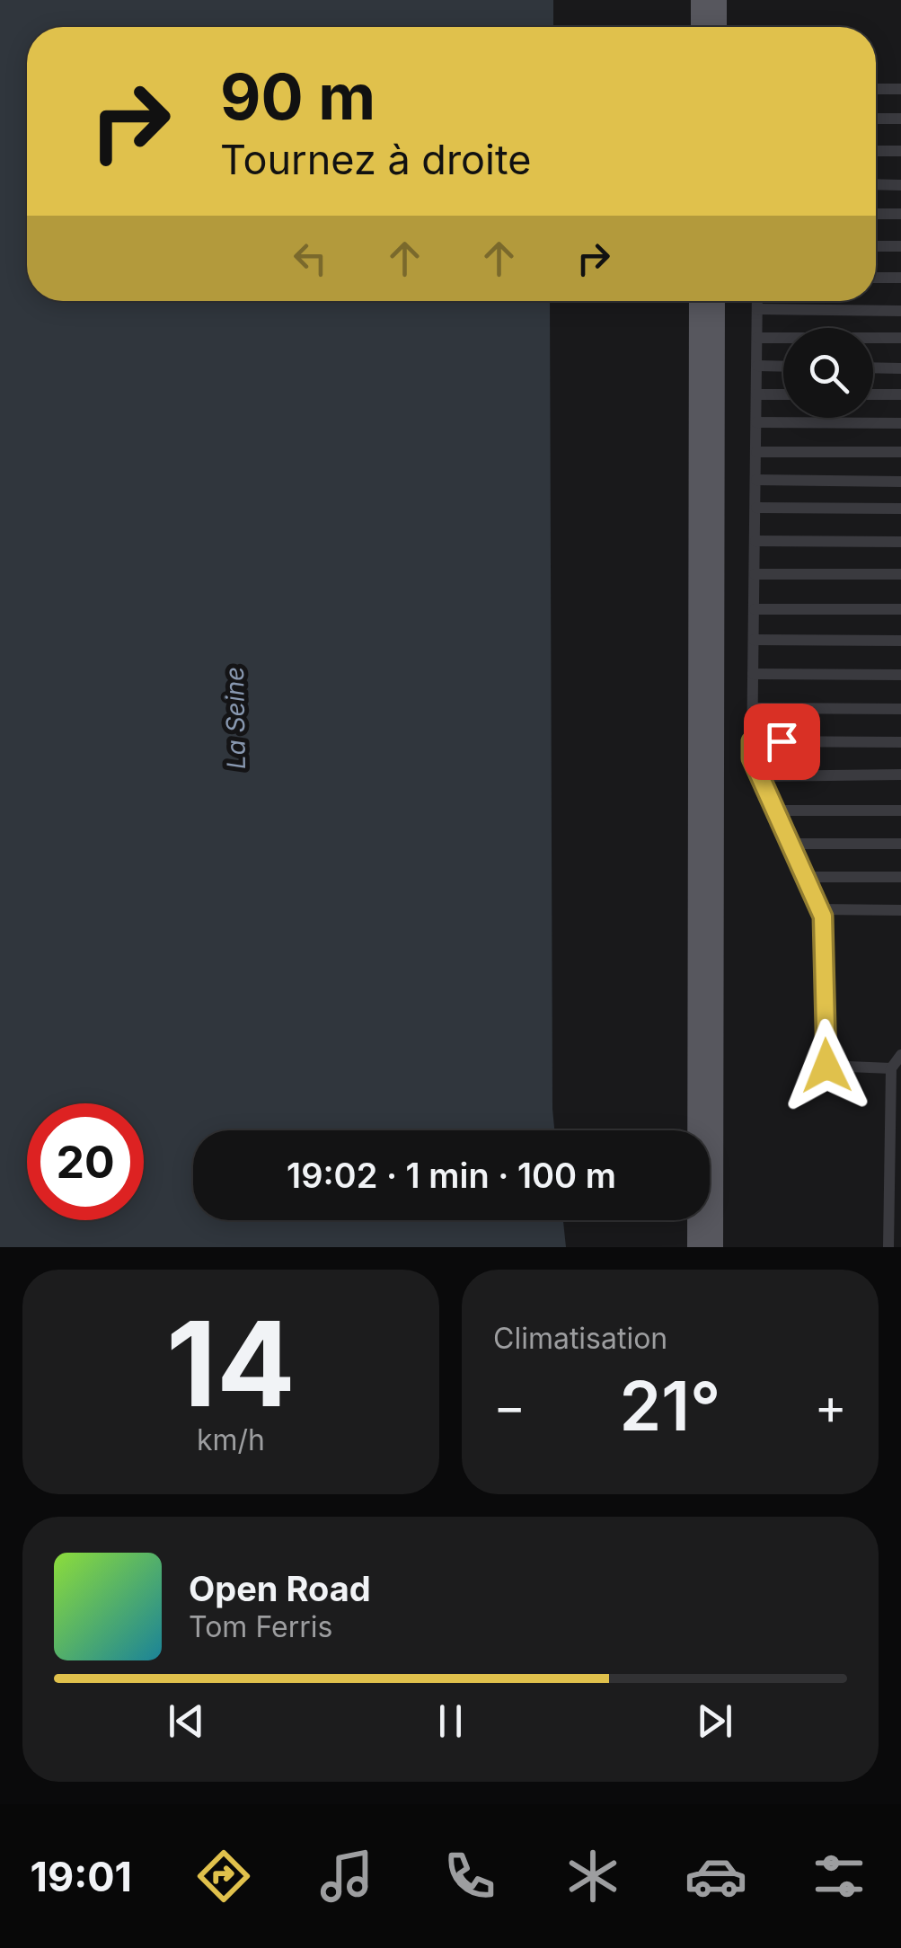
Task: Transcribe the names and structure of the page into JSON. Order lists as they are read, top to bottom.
{
  "water": ["La Seine"],
  "page": {
    "turn": ["90 m", "Tournez à droite"],
    "limit": "20",
    "trip": "19:02 · 1 min · 100 m",
    "tile": [
      ["14", "km/h"],
      "Climatisation"
    ],
    "heat": ["−", "21°", "+"],
    "song": ["Open Road", "Tom Ferris"],
    "tabs": "19:01"
  }
}
